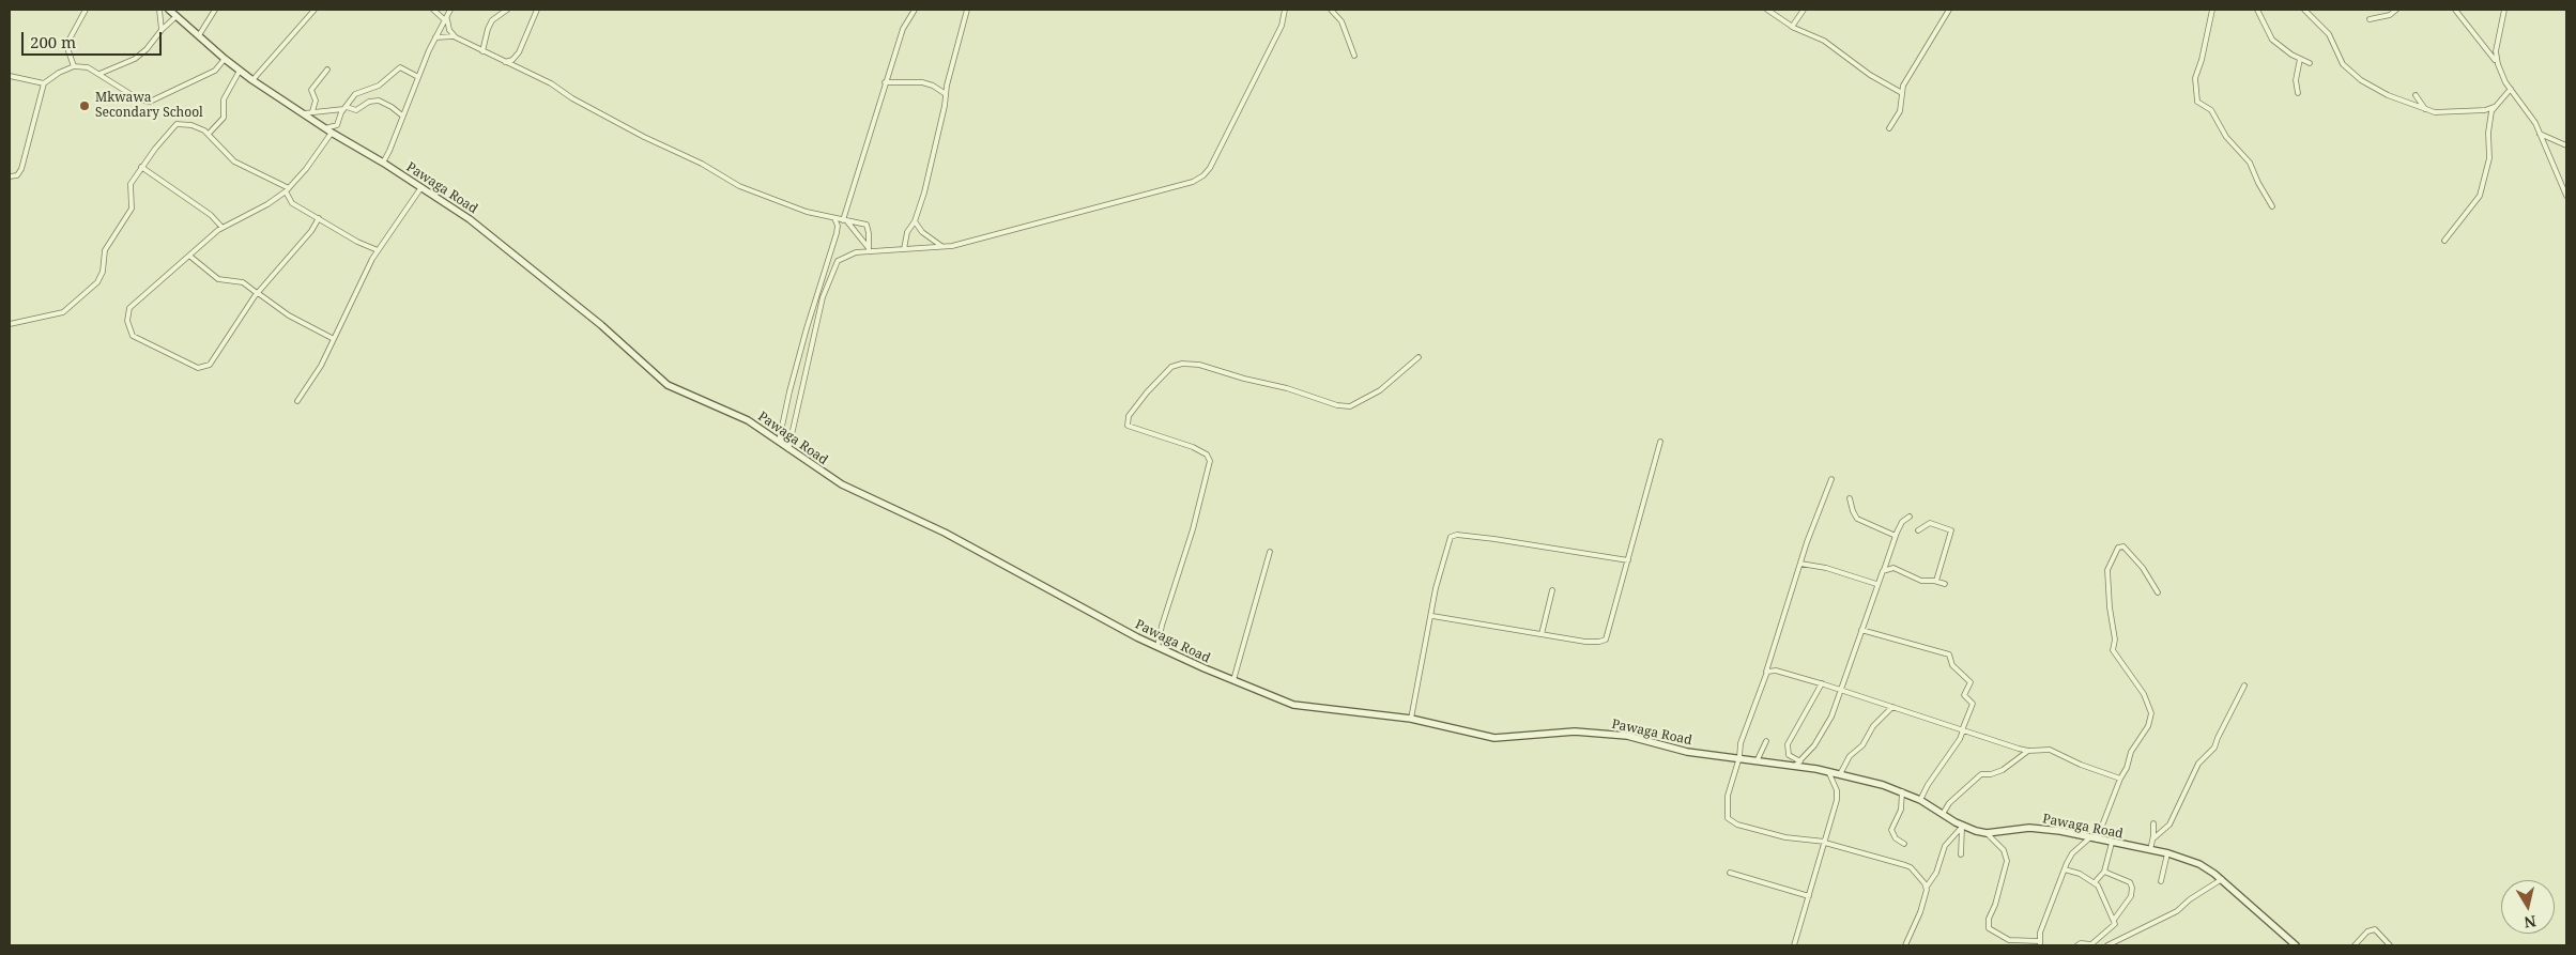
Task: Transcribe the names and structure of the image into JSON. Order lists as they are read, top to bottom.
{
  "streets": {
    "main road": ["Pawaga Road"]
  },
  "places": ["Mkwawa Secondary School"],
  "scale_bar": "200 m",
  "north": "bottom"
}
